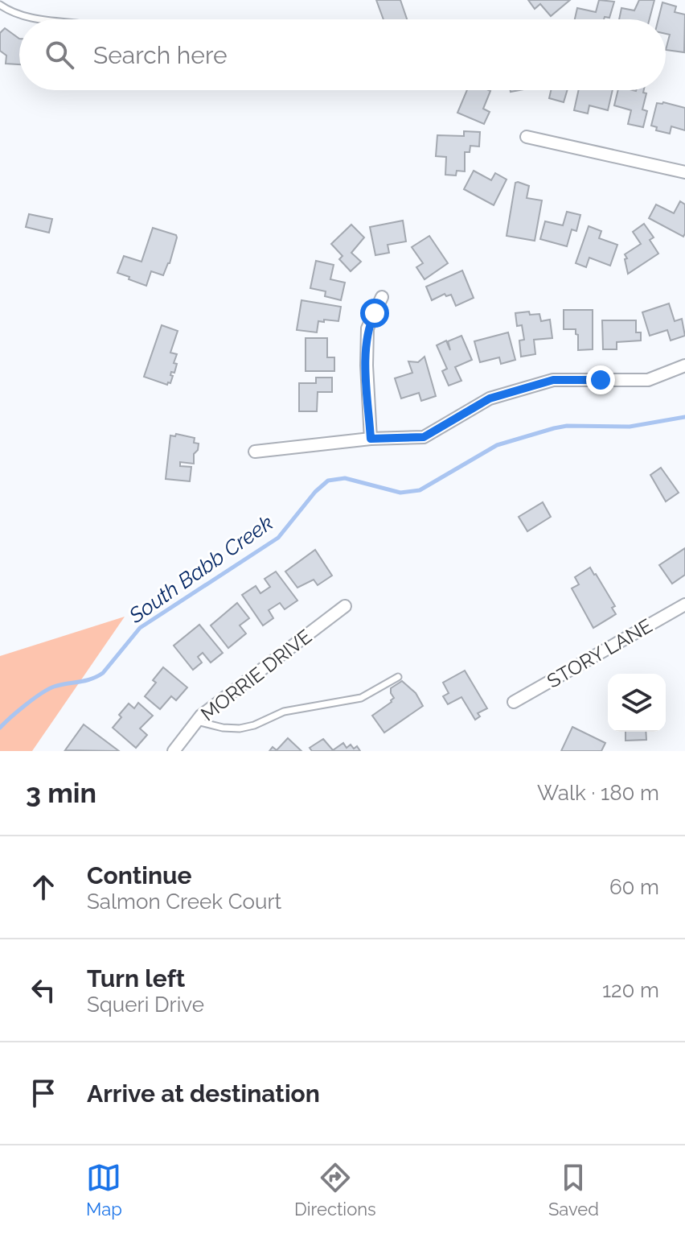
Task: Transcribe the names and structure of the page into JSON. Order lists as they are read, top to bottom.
{
  "streets": {
    "street": ["STORY LANE", "MORRIE DRIVE"]
  },
  "water": ["South Babb Creek"],
  "page": {
    "search": "Search here",
    "heading": ["3 min", "Walk · 180 m"],
    "list": [
      ["Continue", "Salmon Creek Court", "60 m"],
      ["Turn left", "Squeri Drive", "120 m"],
      "Arrive at destination"
    ],
    "nav": ["Map", "Directions", "Saved"]
  }
}
